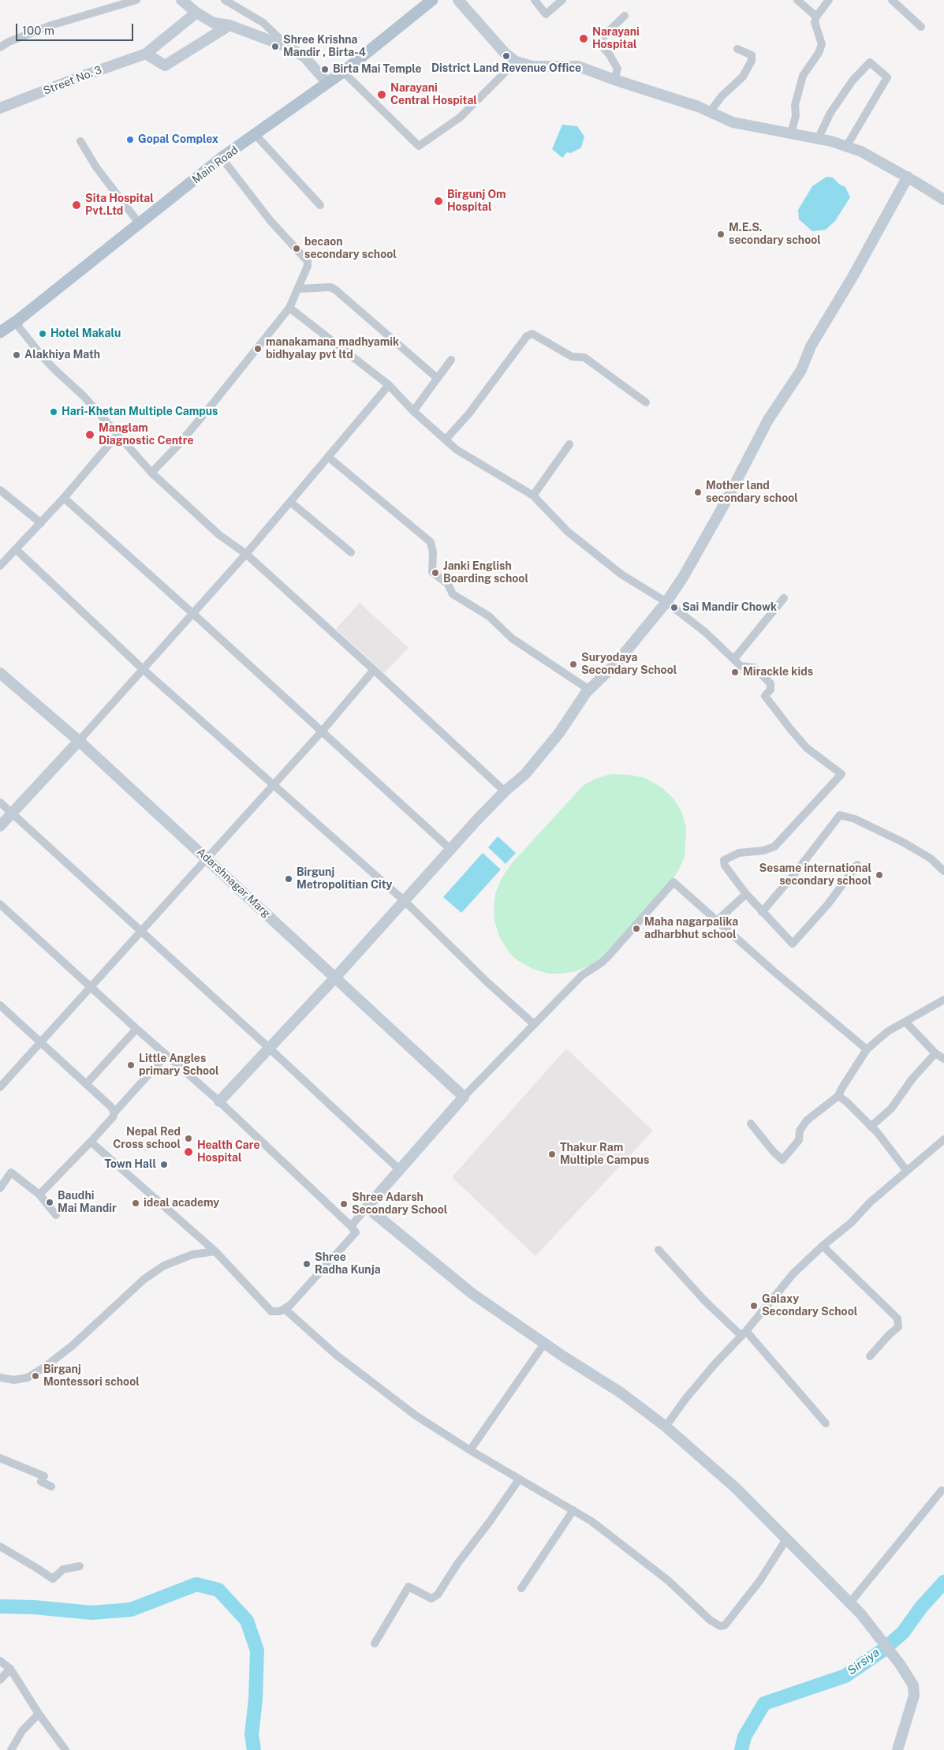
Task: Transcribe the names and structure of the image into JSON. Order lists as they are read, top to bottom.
{
  "streets": {
    "main road": ["Main Road"],
    "street": ["Street No. 3", "Adarshnagar Marg"]
  },
  "water": ["Sirsiya"],
  "places": [
    "Narayani Hospital",
    "Shree Krishna Mandir , Birta-4",
    "District Land Revenue Office",
    "Birta Mai Temple",
    "Narayani Central Hospital",
    "Gopal Complex",
    "Birgunj Om Hospital",
    "Sita Hospital Pvt.Ltd",
    "M.E.S. secondary school",
    "becaon secondary school",
    "Hotel Makalu",
    "manakamana madhyamik bidhyalay pvt ltd",
    "Alakhiya Math",
    "Hari-Khetan Multiple Campus",
    "Manglam Diagnostic Centre",
    "Mother land secondary school",
    "Janki English Boarding school",
    "Sai Mandir Chowk",
    "Suryodaya Secondary School",
    "Mirackle kids",
    "Sesame international secondary school",
    "Birgunj Metropolitian City",
    "Maha nagarpalika adharbhut school",
    "Little Angles primary School",
    "Nepal Red Cross school",
    "Health Care Hospital",
    "Thakur Ram Multiple Campus",
    "Town Hall",
    "Baudhi Mai Mandir",
    "ideal academy",
    "Shree Adarsh Secondary School",
    "Shree Radha Kunja",
    "Galaxy Secondary School",
    "Birganj Montessori school"
  ],
  "scale_bar": "100 m"
}
